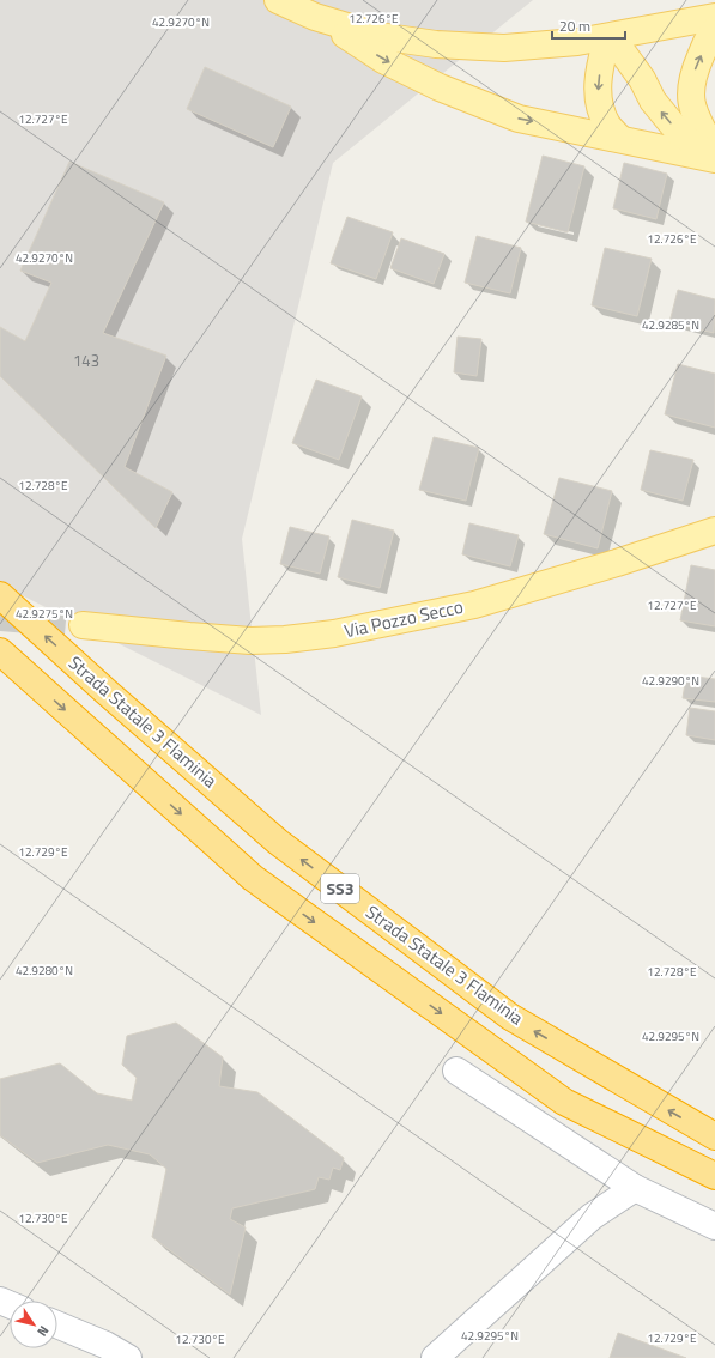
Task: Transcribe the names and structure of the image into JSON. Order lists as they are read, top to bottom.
{
  "streets": {
    "highway": ["Strada Statale 3 Flaminia", "SS3"],
    "main road": ["Via Pozzo Secco"]
  },
  "house_numbers": ["143"],
  "scale_bar": "20 m",
  "north": "bottom right",
  "coordinates": [
    "12.726°E",
    "42.9270°N",
    "12.727°E",
    "42.9285°N",
    "12.728°E",
    "42.9275°N",
    "42.9290°N",
    "12.729°E",
    "42.9280°N",
    "42.9295°N",
    "12.730°E"
  ]
}
